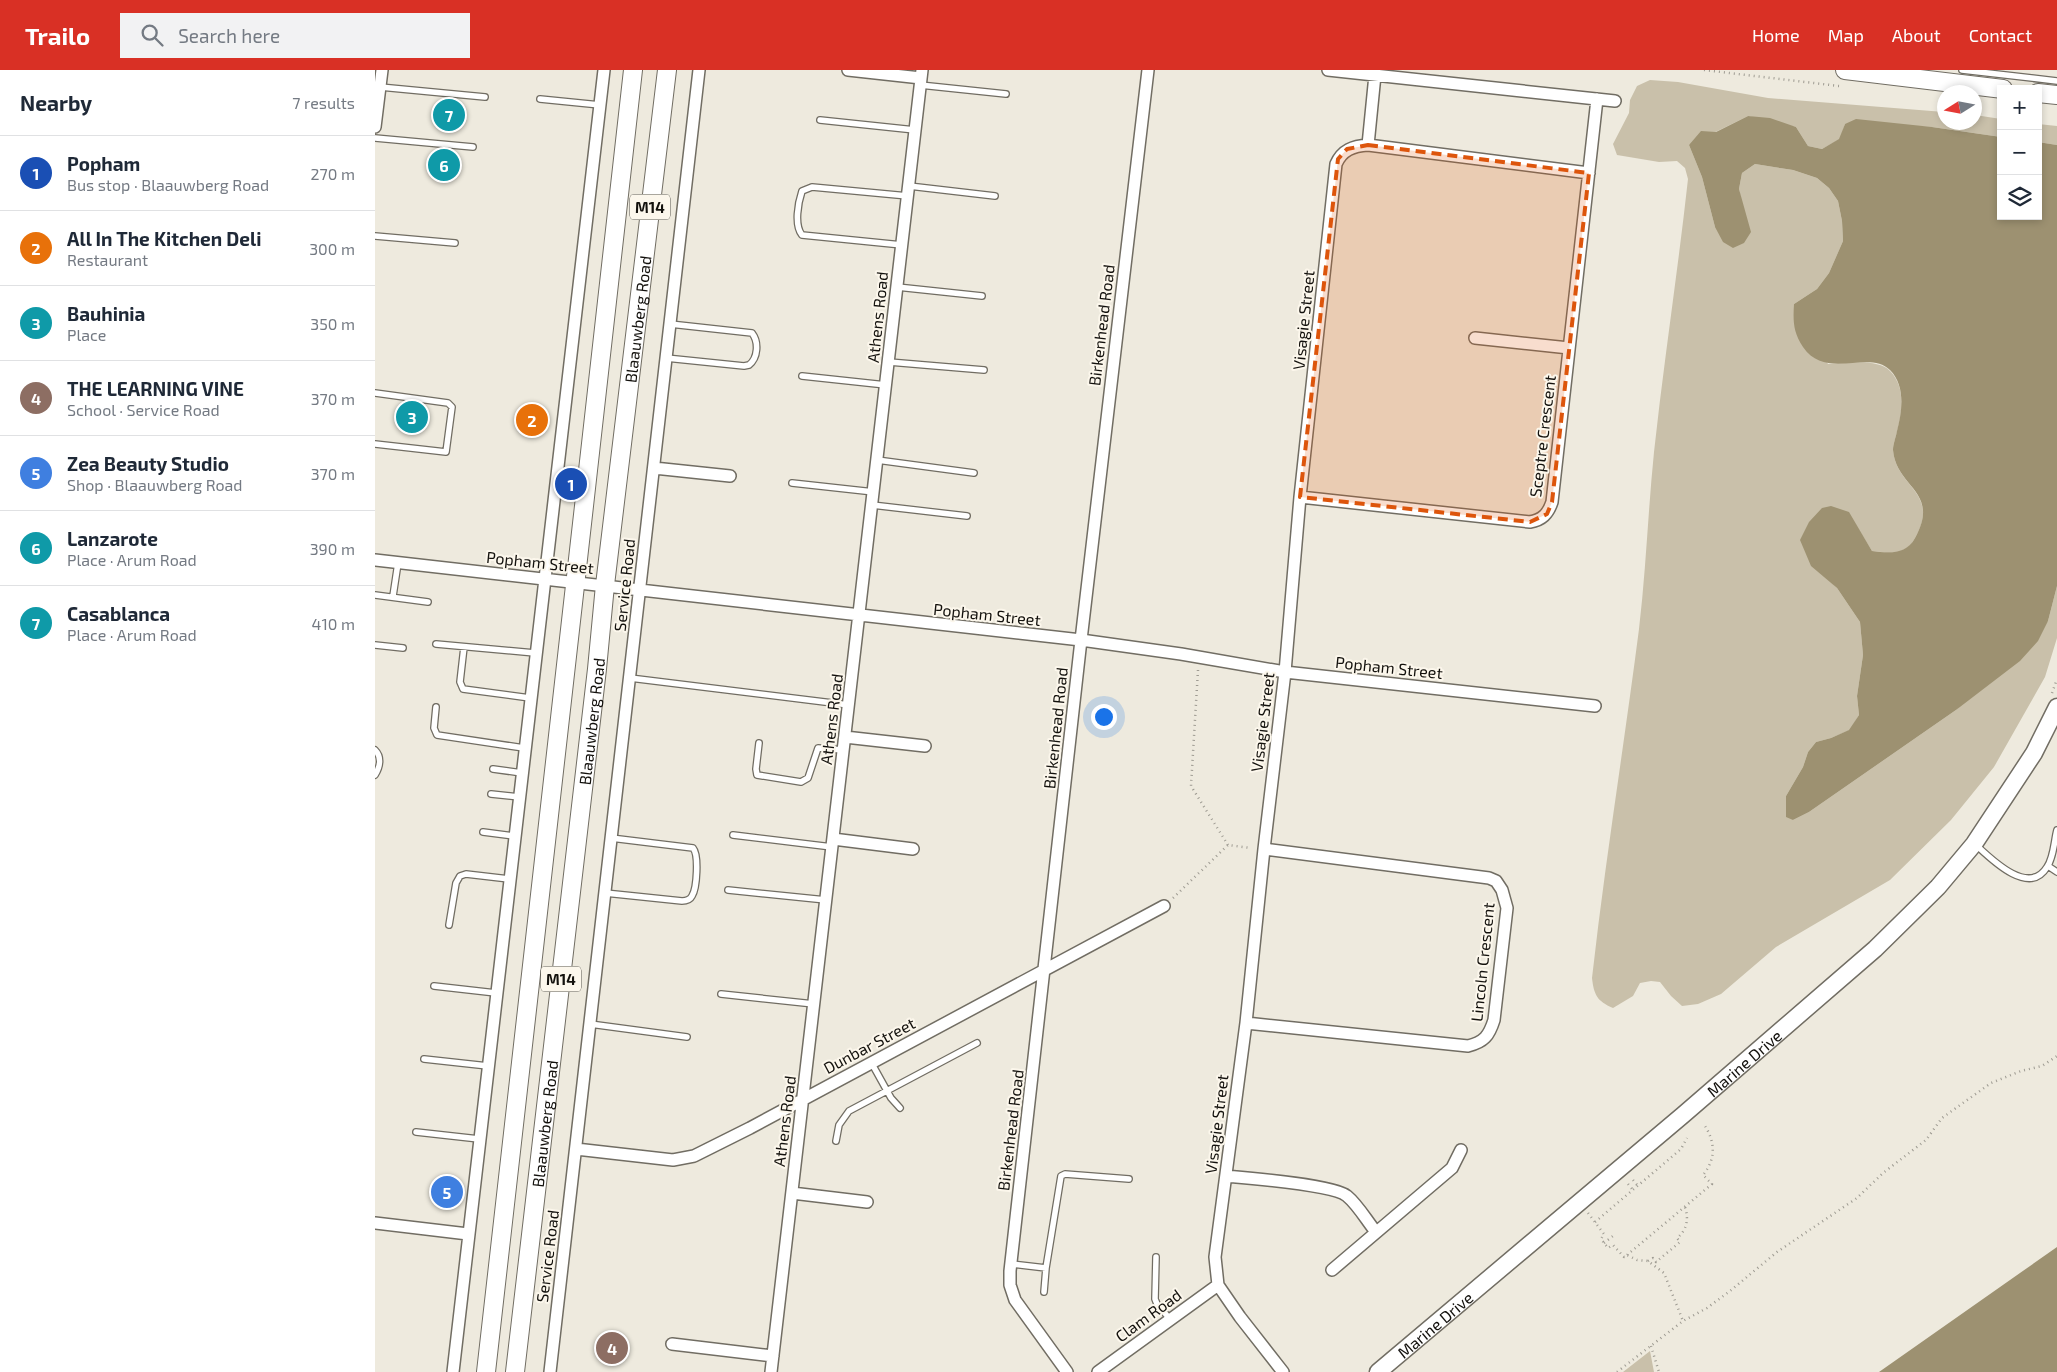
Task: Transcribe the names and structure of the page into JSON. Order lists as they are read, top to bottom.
{
  "streets": {
    "main road": ["M14", "Blaauwberg Road", "Marine Drive"],
    "street": [
      "Athens Road",
      "Visagie Street",
      "Birkenhead Road",
      "Sceptre Crescent",
      "Popham Street",
      "Service Road",
      "Lincoln Crescent",
      "Dunbar Street",
      "Clam Road"
    ]
  },
  "crossings": [
    ["Athens Road", "Popham Street"],
    ["Athens Road", "Dunbar Street"],
    ["Blaauwberg Road", "Popham Street"],
    ["Visagie Street", "Sceptre Crescent"],
    ["Visagie Street", "Popham Street"],
    ["Visagie Street", "Lincoln Crescent"],
    ["Visagie Street", "Clam Road"],
    ["Birkenhead Road", "Popham Street"],
    ["Birkenhead Road", "Dunbar Street"],
    ["Popham Street", "Service Road"],
    ["Service Road", "Dunbar Street"]
  ],
  "north": "left",
  "page": {
    "header": "Trailo",
    "search": "Search here",
    "nav": [
      "Home",
      "Map",
      "About",
      "Contact"
    ],
    "heading": ["Nearby", "7 results"],
    "map_buttons": ["+", "−"],
    "pins": [
      "7",
      "6",
      "3",
      "2",
      "1",
      "5",
      "4"
    ],
    "list": [
      {
        "mark": "1",
        "name": "Popham",
        "note": "Bus stop · Blaauwberg Road",
        "value": "270 m"
      },
      {
        "mark": "2",
        "name": "All In The Kitchen Deli",
        "note": "Restaurant",
        "value": "300 m"
      },
      {
        "mark": "3",
        "name": "Bauhinia",
        "note": "Place",
        "value": "350 m"
      },
      {
        "mark": "4",
        "name": "THE LEARNING VINE",
        "note": "School · Service Road",
        "value": "370 m"
      },
      {
        "mark": "5",
        "name": "Zea Beauty Studio",
        "note": "Shop · Blaauwberg Road",
        "value": "370 m"
      },
      {
        "mark": "6",
        "name": "Lanzarote",
        "note": "Place · Arum Road",
        "value": "390 m"
      },
      {
        "mark": "7",
        "name": "Casablanca",
        "note": "Place · Arum Road",
        "value": "410 m"
      }
    ]
  }
}
